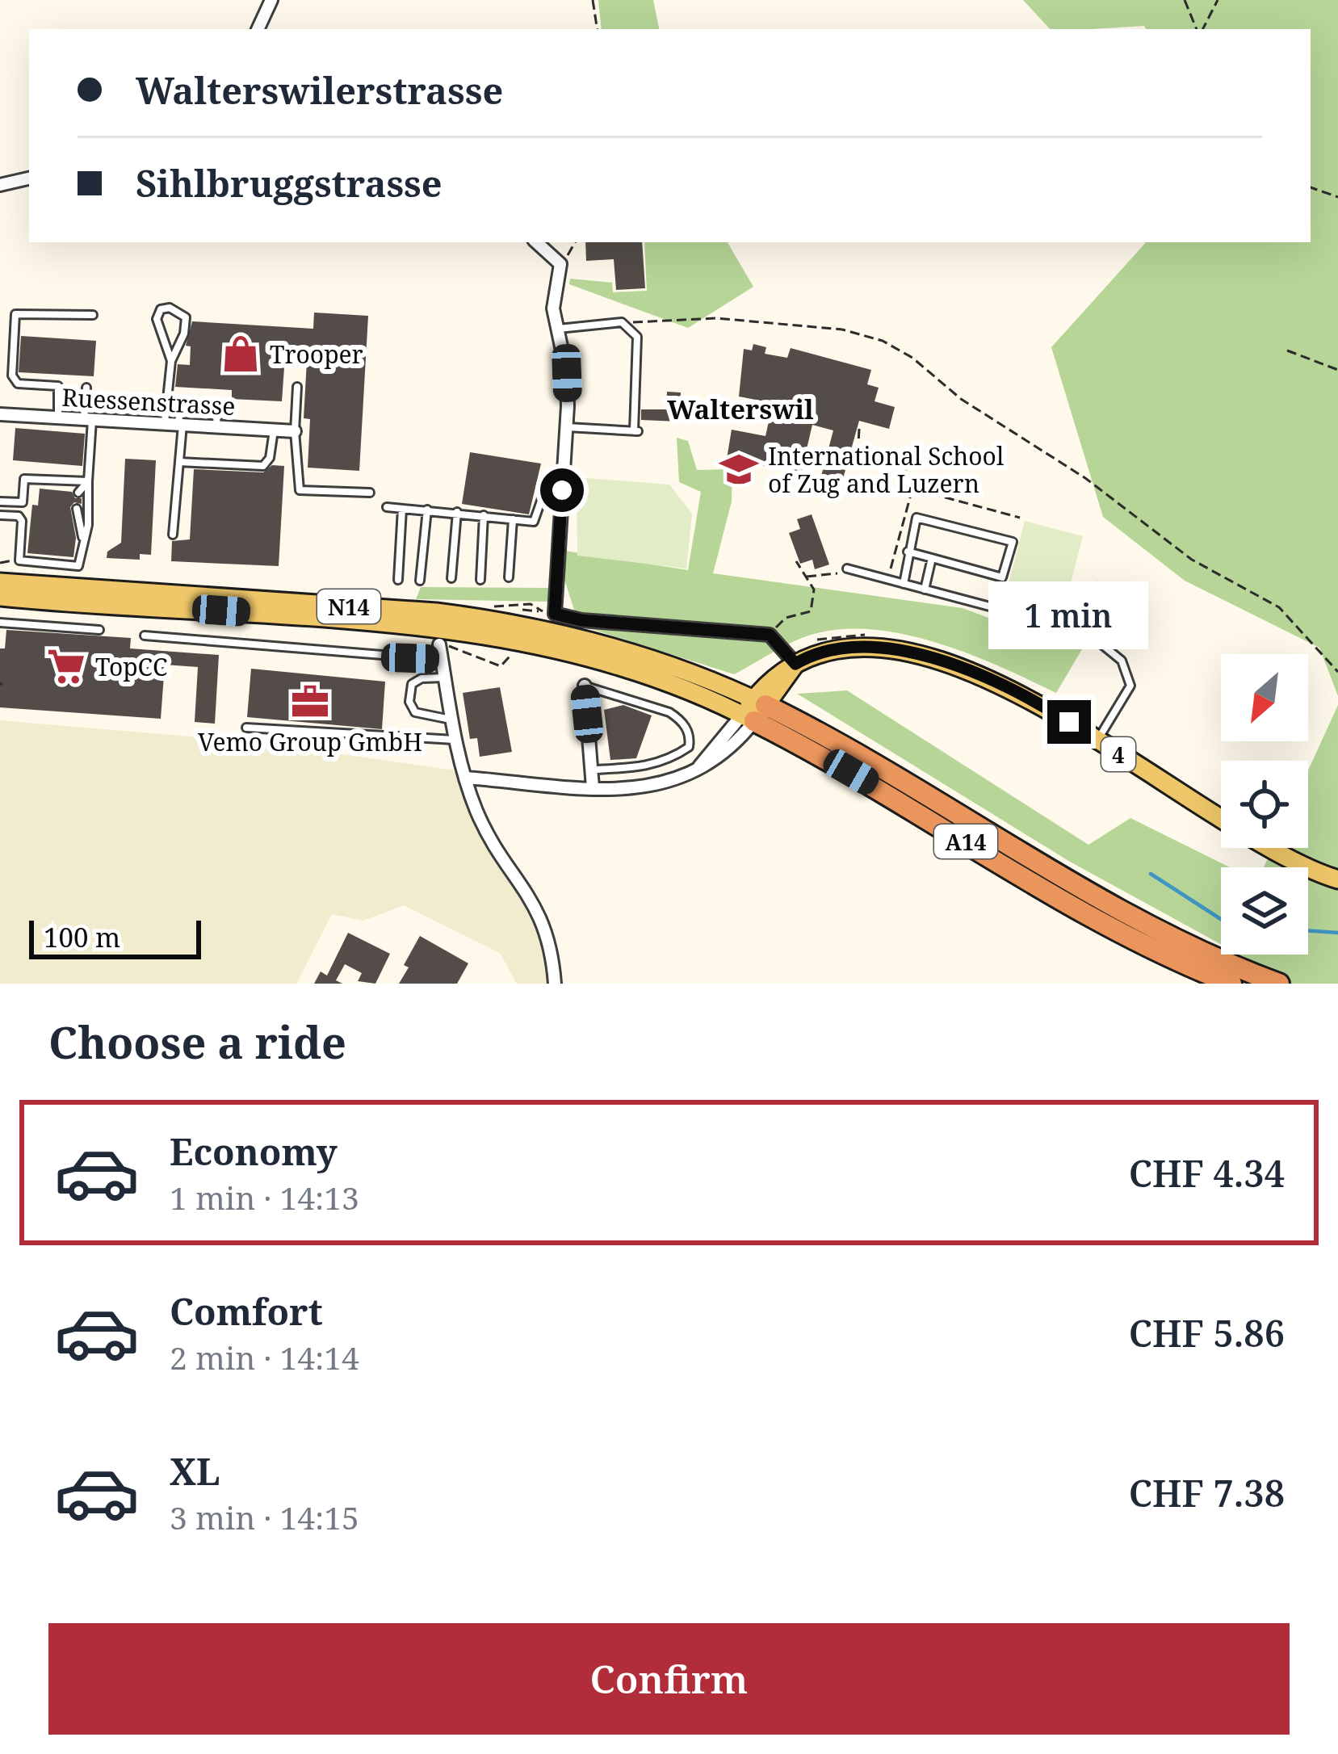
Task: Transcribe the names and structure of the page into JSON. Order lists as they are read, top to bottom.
{
  "streets": {
    "highway": ["A14"],
    "main road": ["N14", "4"],
    "street": ["Ruessenstrasse"]
  },
  "crossings": [
    ["N14", "A14"]
  ],
  "districts": ["Walterswil"],
  "places": {
    "shop": ["Trooper"],
    "school or university": ["International School of Zug and Luzern"],
    "supermarket": ["TopCC"],
    "office": ["Vemo Group GmbH"]
  },
  "scale_bar": "100 m",
  "north": "bottom left",
  "page": {
    "banner": ["Walterswilerstrasse", "Sihlbruggstrasse"],
    "bubble": "1 min",
    "scale": "100 m",
    "heading": "Choose a ride",
    "list": [
      {
        "name": "Economy",
        "note": "1 min · 14:13",
        "value": "CHF 4.34"
      },
      {
        "name": "Comfort",
        "note": "2 min · 14:14",
        "value": "CHF 5.86"
      },
      {
        "name": "XL",
        "note": "3 min · 14:15",
        "value": "CHF 7.38"
      }
    ],
    "buttons": "Confirm"
  }
}
